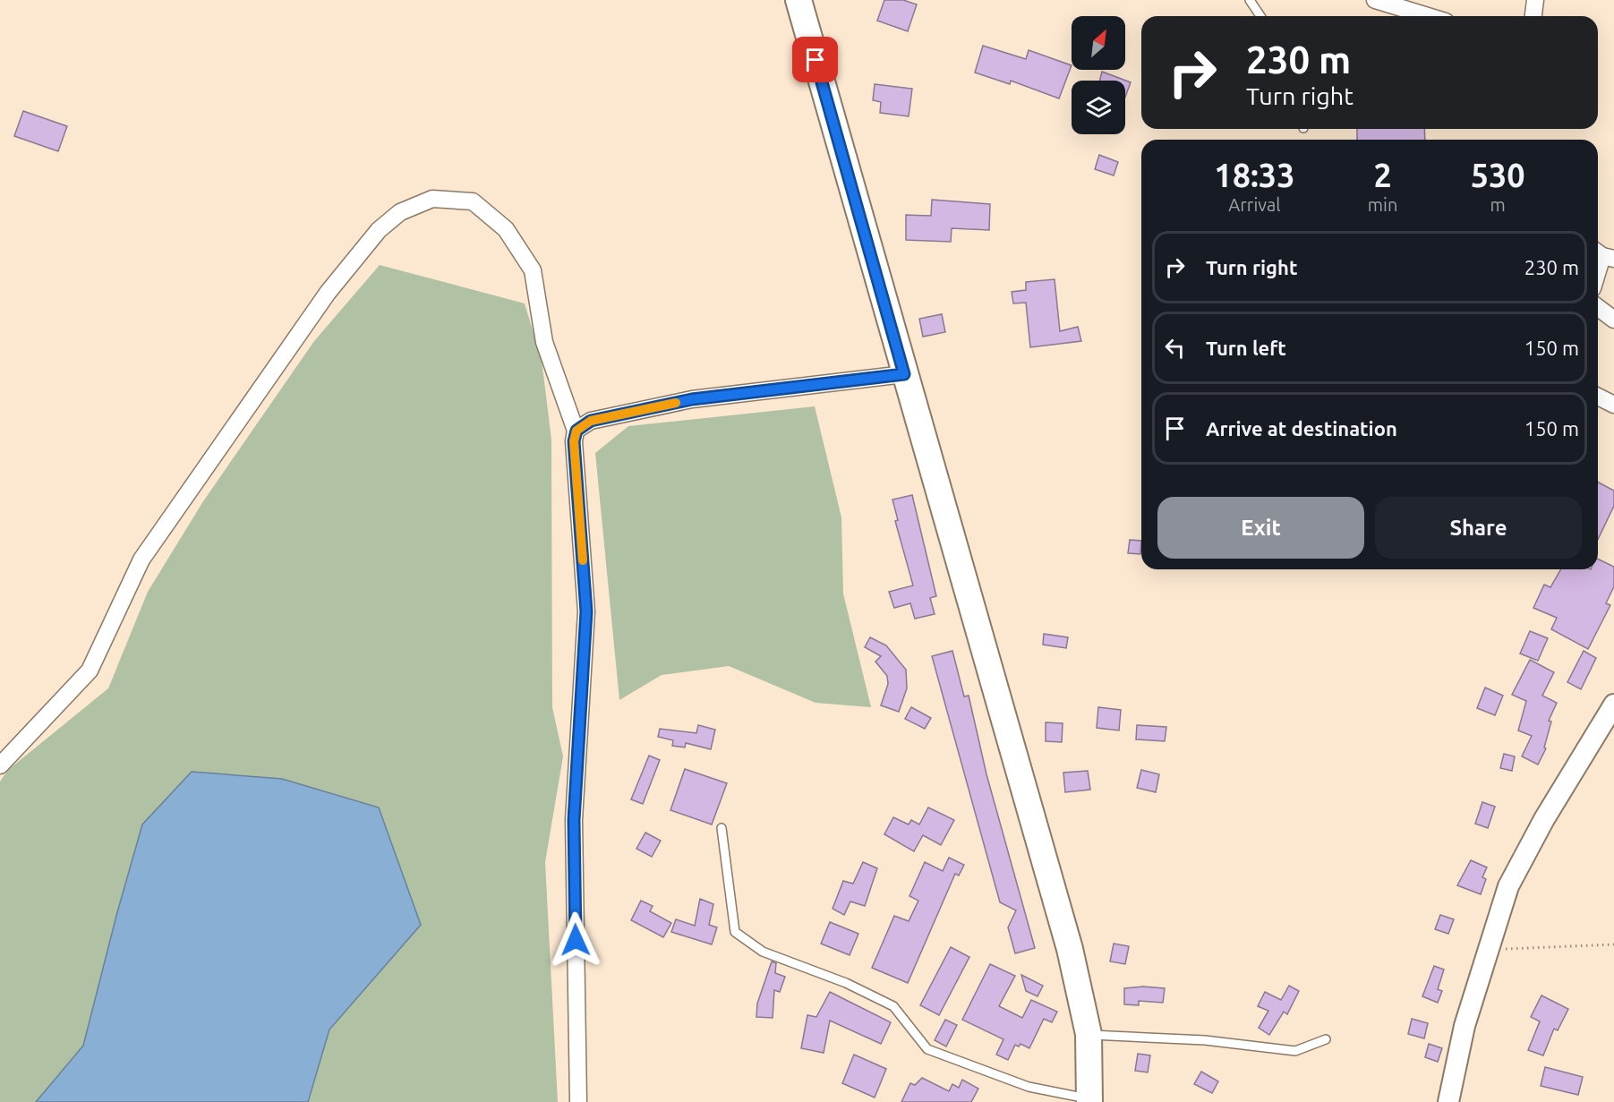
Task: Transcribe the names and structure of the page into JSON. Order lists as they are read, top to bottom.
{
  "north": "top right",
  "page": {
    "turn": ["230 m", "Turn right"],
    "eta": [
      "18:33",
      "Arrival",
      "2",
      "min",
      "530",
      "m"
    ],
    "list": [
      {
        "name": "Turn right",
        "value": "230 m"
      },
      {
        "name": "Turn left",
        "value": "150 m"
      },
      {
        "name": "Arrive at destination",
        "value": "150 m"
      }
    ],
    "buttons": ["Exit", "Share"]
  }
}
